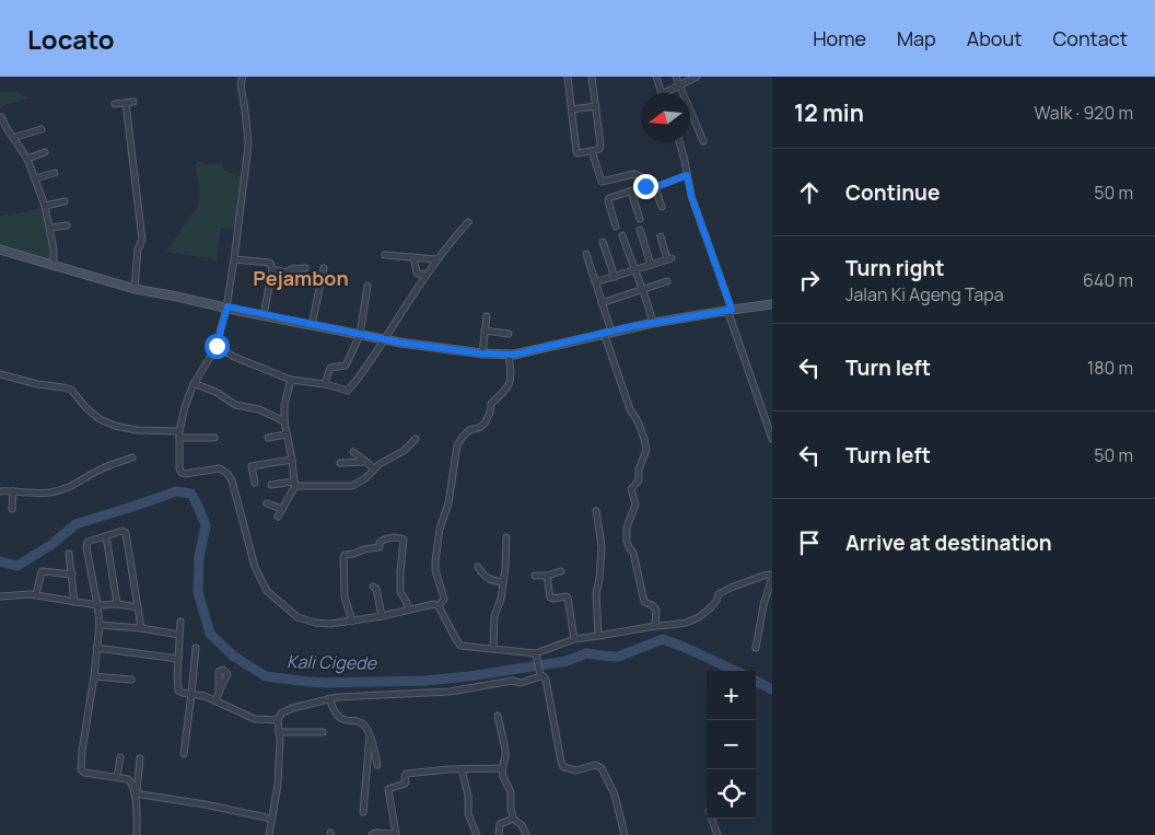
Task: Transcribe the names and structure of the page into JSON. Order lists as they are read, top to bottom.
{
  "districts": ["Pejambon"],
  "water": ["Kali Cigede"],
  "north": "left",
  "page": {
    "header": "Locato",
    "nav": [
      "Home",
      "Map",
      "About",
      "Contact"
    ],
    "heading": ["12 min", "Walk · 920 m"],
    "list": [
      ["Continue", "50 m"],
      ["Turn right", "Jalan Ki Ageng Tapa", "640 m"],
      ["Turn left", "180 m"],
      ["Turn left", "50 m"],
      "Arrive at destination"
    ],
    "map_buttons": ["+", "−"]
  }
}
